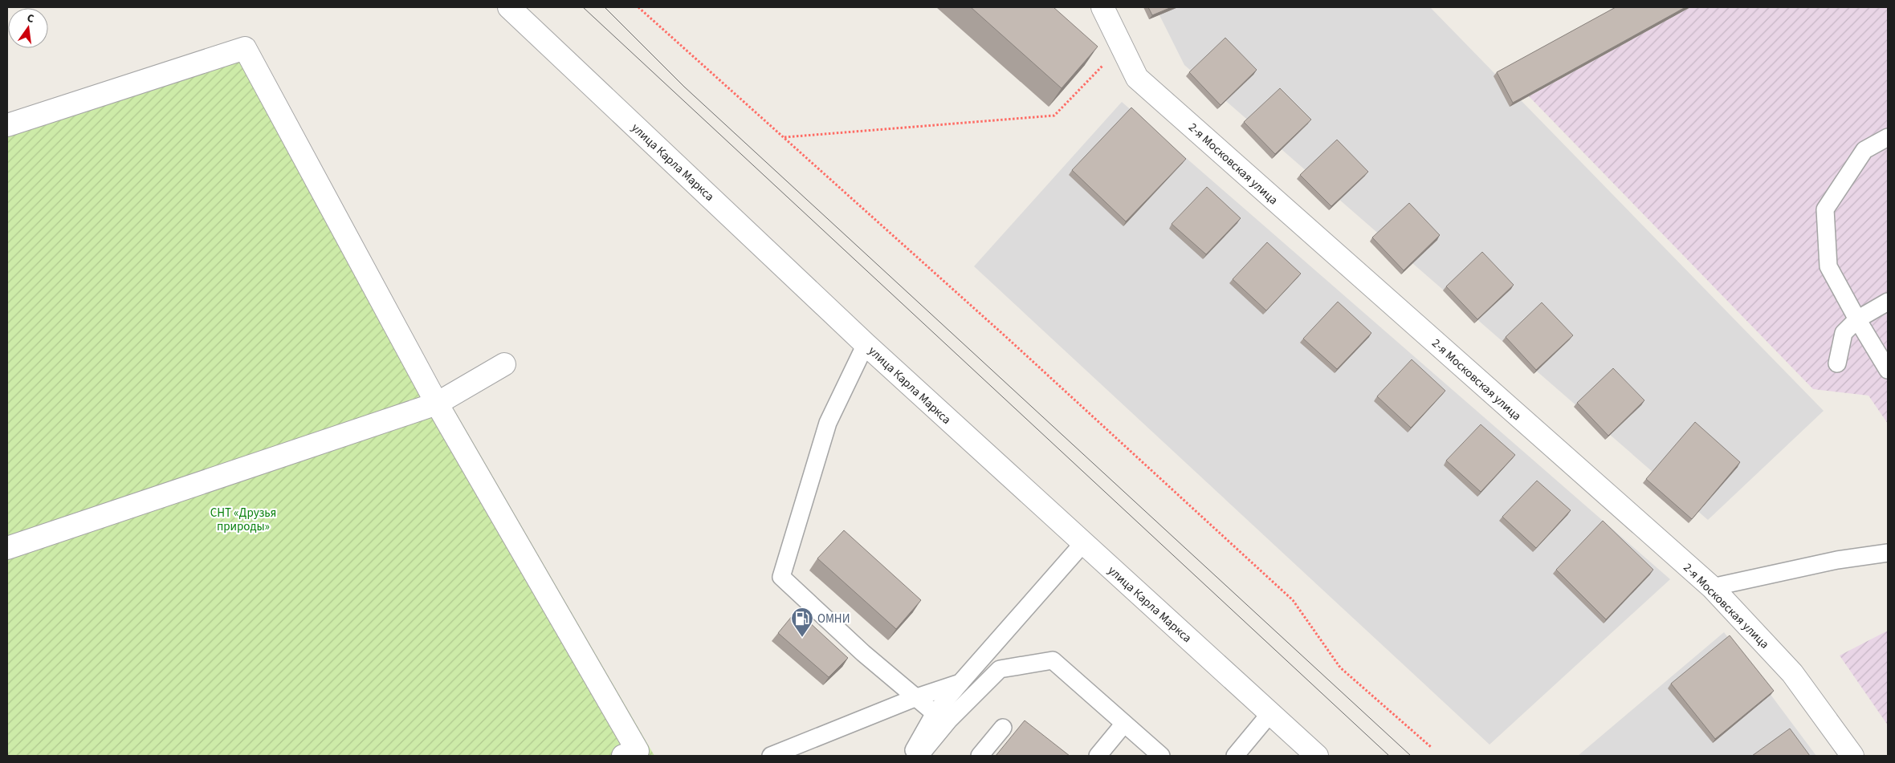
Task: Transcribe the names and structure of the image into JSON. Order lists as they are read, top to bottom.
{
  "streets": {
    "street": ["улица Карла Маркса", "2-я Московская улица"]
  },
  "parks": ["СНТ «Друзья природы»"],
  "places": {
    "fuel station": ["ОМНИ"]
  },
  "north": "top"
}
